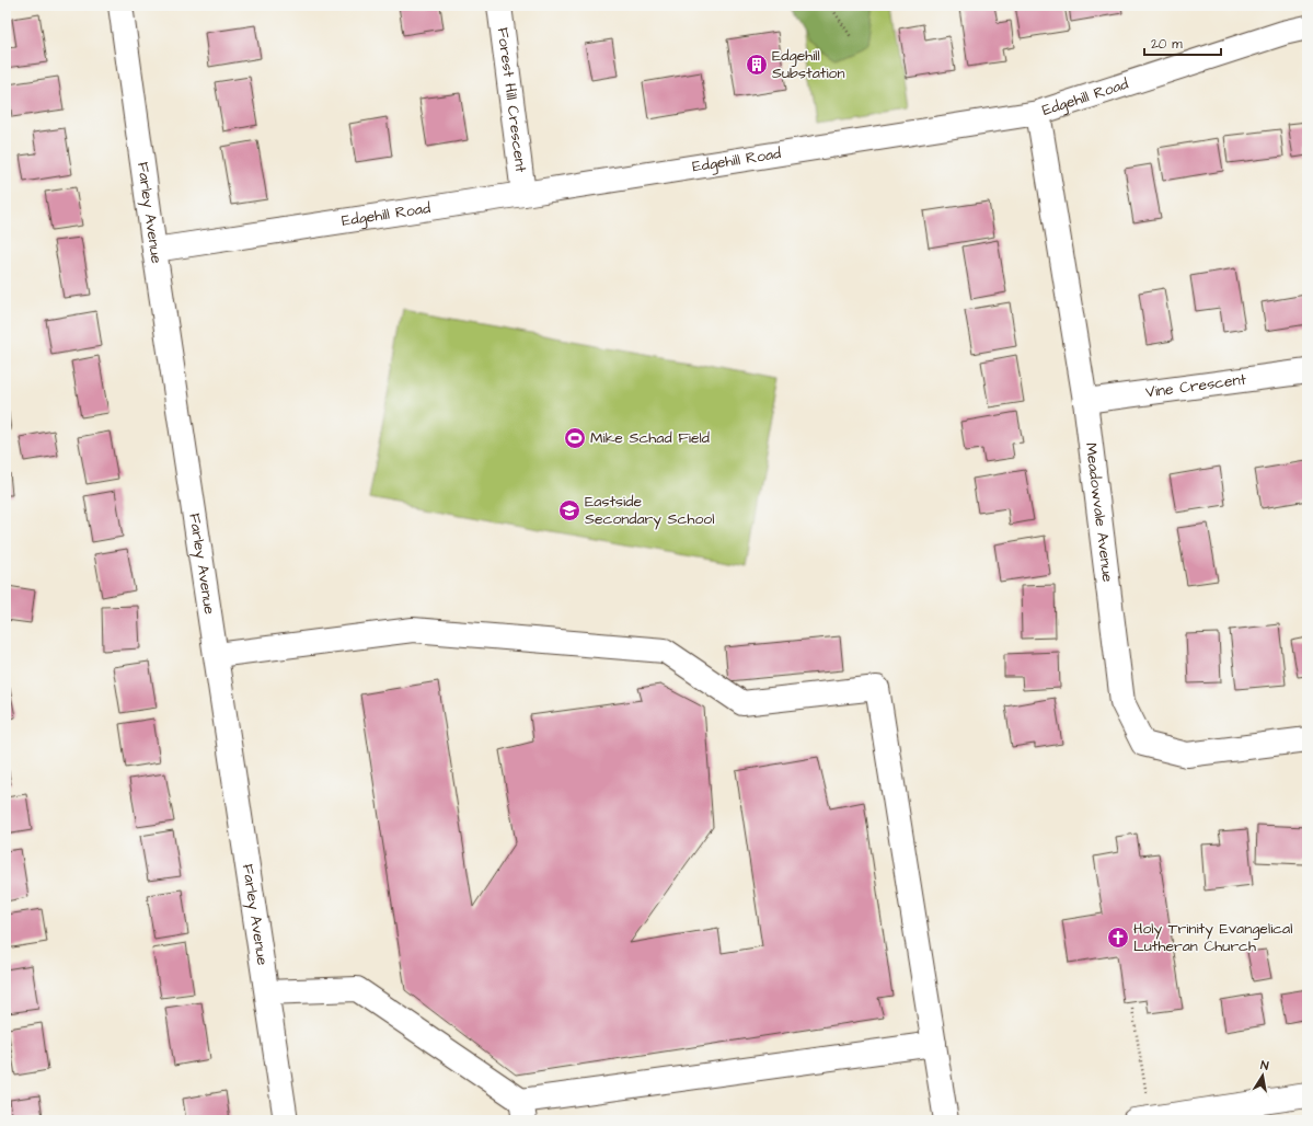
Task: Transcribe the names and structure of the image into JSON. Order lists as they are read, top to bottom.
{
  "streets": {
    "street": [
      "Edgehill Road",
      "Forest Hill Crescent",
      "Farley Avenue",
      "Vine Crescent",
      "Meadowvale Avenue"
    ]
  },
  "crossings": [
    ["Edgehill Road", "Forest Hill Crescent"],
    ["Edgehill Road", "Farley Avenue"],
    ["Edgehill Road", "Meadowvale Avenue"],
    ["Vine Crescent", "Meadowvale Avenue"]
  ],
  "places": {
    "building": ["Edgehill Substation"],
    "sports": ["Mike Schad Field"],
    "school or university": ["Eastside Secondary School"],
    "church": ["Holy Trinity Evangelical Lutheran Church"]
  },
  "scale_bar": "20 m",
  "north": "top"
}
